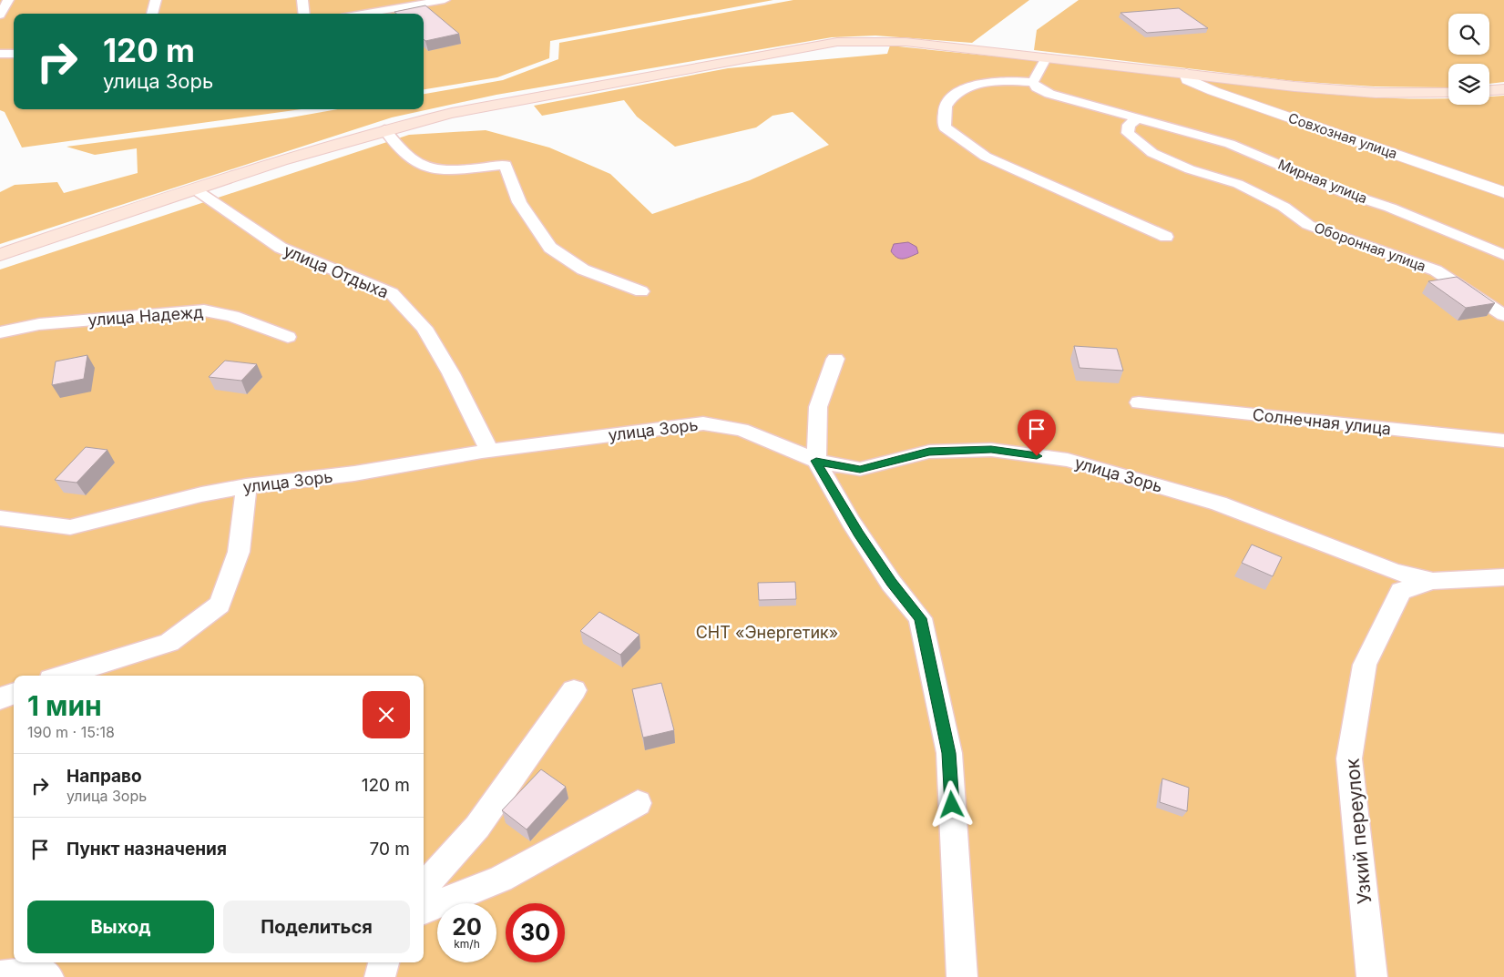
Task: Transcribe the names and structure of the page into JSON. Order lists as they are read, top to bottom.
{
  "streets": {
    "street": [
      "Совхозная улица",
      "Мирная улица",
      "Оборонная улица",
      "улица Отдыха",
      "улица Надежд",
      "Солнечная улица",
      "улица Зорь",
      "Узкий переулок"
    ]
  },
  "crossings": [
    ["Мирная улица", "Оборонная улица"],
    ["улица Отдыха", "улица Зорь"],
    ["улица Зорь", "Узкий переулок"]
  ],
  "parks": ["СНТ «Энергетик»"],
  "page": {
    "turn": ["120 m", "улица Зорь"],
    "heading": ["1 мин", "190 m · 15:18"],
    "list": [
      {
        "name": "Направо",
        "note": "улица Зорь",
        "value": "120 m"
      },
      {
        "name": "Пункт назначения",
        "value": "70 m"
      }
    ],
    "buttons": ["Выход", "Поделиться"],
    "speed": "20 km/h",
    "limit": "30"
  }
}
